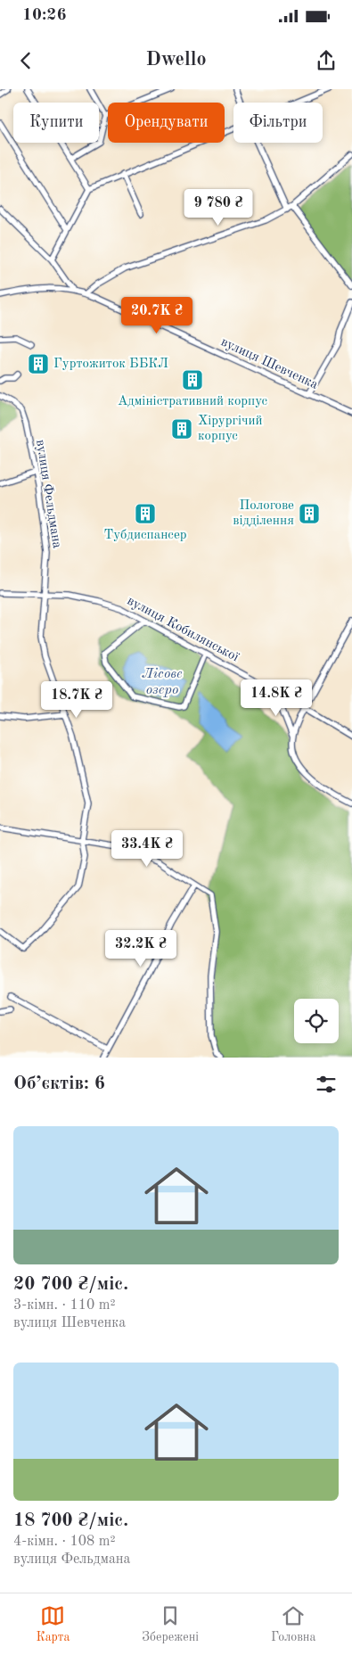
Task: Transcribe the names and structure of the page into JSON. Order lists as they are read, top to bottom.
{
  "streets": {
    "street": ["вулиця Шевченка", "вулиця Фельдмана", "вулиця Кобилянської"]
  },
  "crossings": [
    ["вулиця Фельдмана", "вулиця Кобилянської"]
  ],
  "water": ["Лісове озеро"],
  "places": {
    "building": [
      "Гуртожиток ББКЛ",
      "Адміністративний корпус",
      "Хірургічий корпус",
      "Тубдиспансер",
      "Пологове відділення"
    ]
  },
  "page": {
    "status": "10:26",
    "header": "Dwello",
    "chip": ["Купити", "Орендувати", "Фільтри"],
    "price": [
      "9 780 ₴",
      "20.7K ₴",
      "14.8K ₴",
      "18.7K ₴",
      "33.4K ₴",
      "32.2K ₴"
    ],
    "heading": "Об’єктів: 6",
    "list": [
      {
        "name": "20 700 ₴/міс.",
        "note": "3-кімн. · 110 m² · вулиця Шевченка"
      },
      {
        "name": "18 700 ₴/міс.",
        "note": "4-кімн. · 108 m² · вулиця Фельдмана"
      }
    ],
    "tabs": ["Карта", "Збережені", "Головна"]
  }
}
